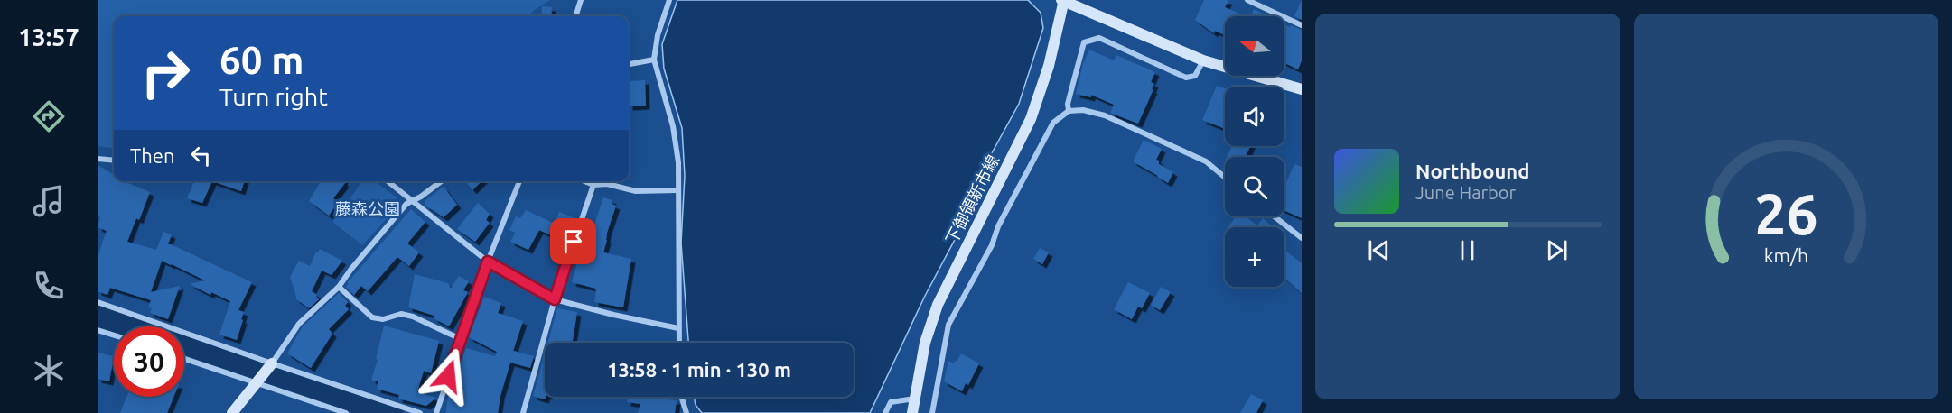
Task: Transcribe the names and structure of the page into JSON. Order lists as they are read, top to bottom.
{
  "streets": {
    "main road": ["下御領新市線"]
  },
  "parks": ["藤森公園"],
  "north": "left",
  "page": {
    "tabs": "13:57",
    "map_buttons": "+",
    "turn": ["60 m", "Turn right"],
    "then": "Then",
    "song": ["Northbound", "June Harbor"],
    "limit": "30",
    "trip": "13:58 · 1 min · 130 m",
    "gauge": ["26", "km/h"]
  }
}
